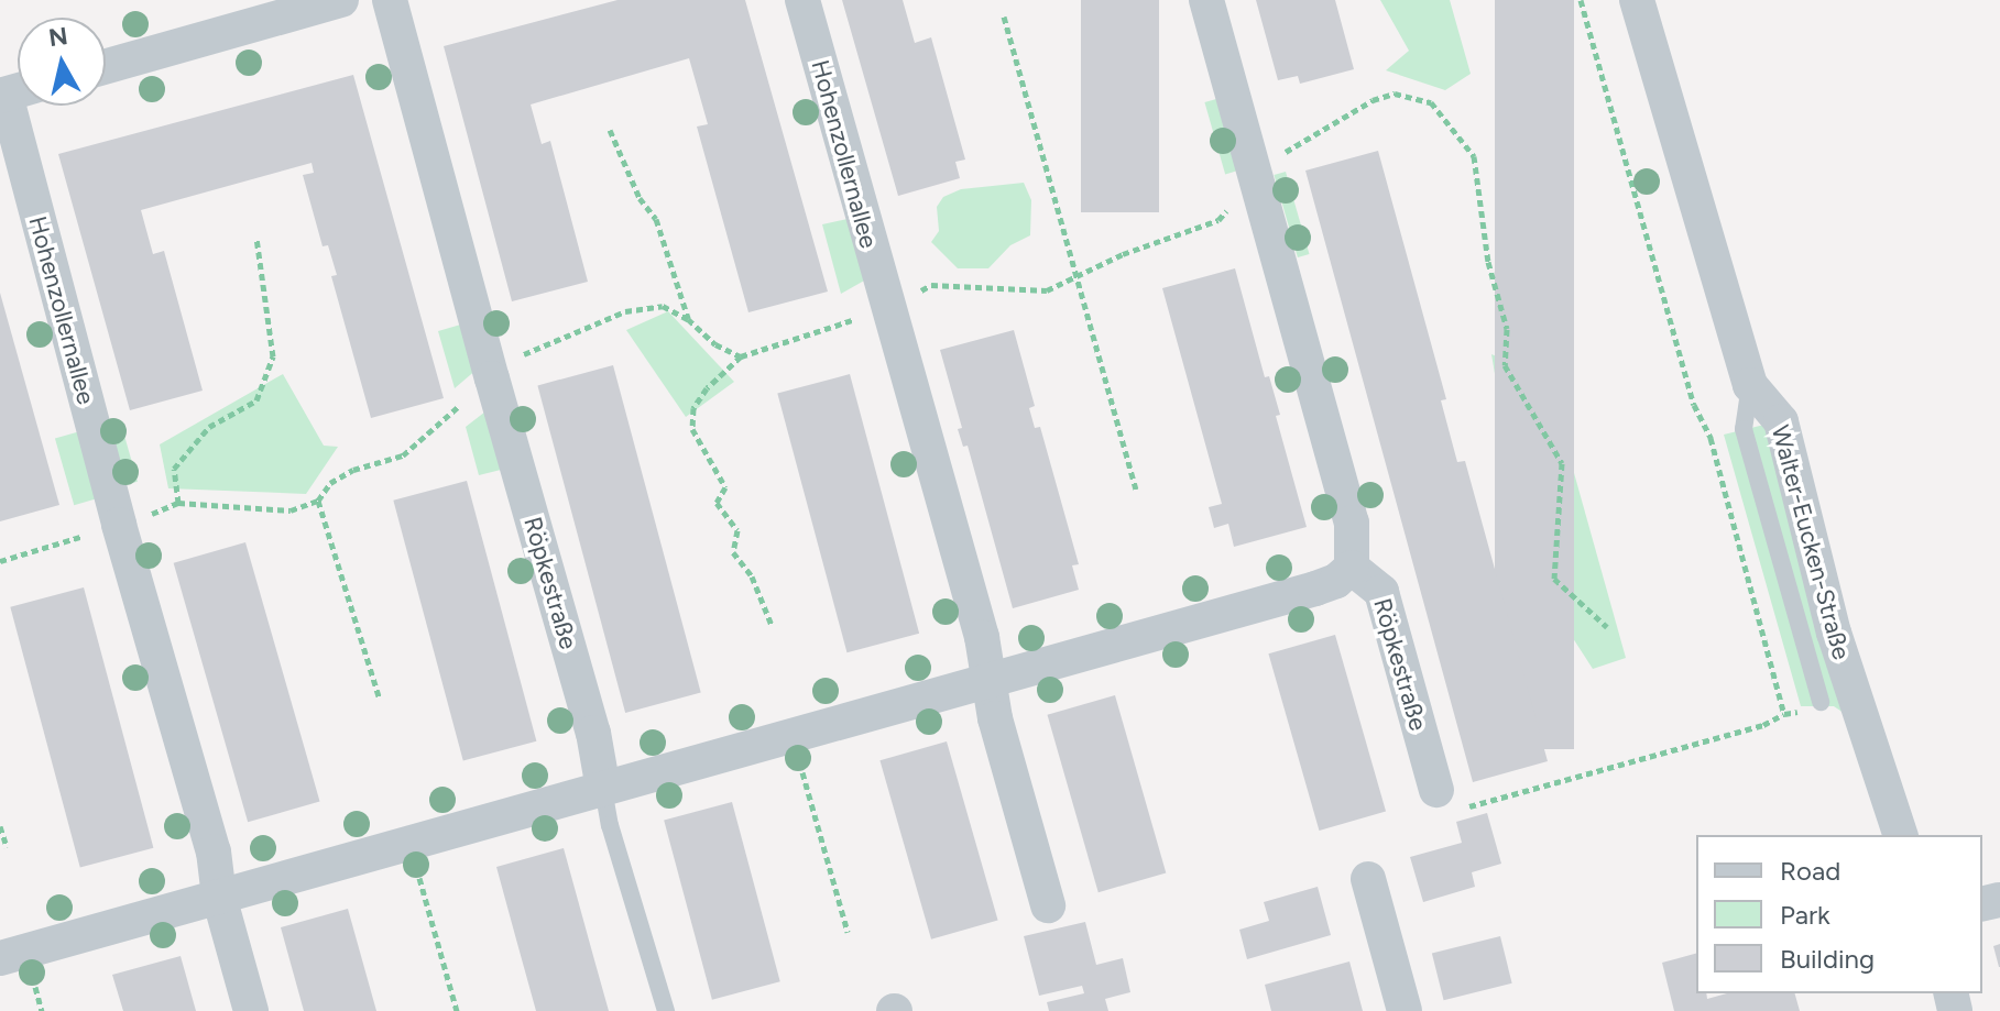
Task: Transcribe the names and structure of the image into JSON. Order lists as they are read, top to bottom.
{
  "streets": {
    "street": ["Hohenzollernallee", "Walter-Eucken-Straße", "Röpkestraße"]
  },
  "legend": ["Road", "Park", "Building"],
  "north": "top"
}
